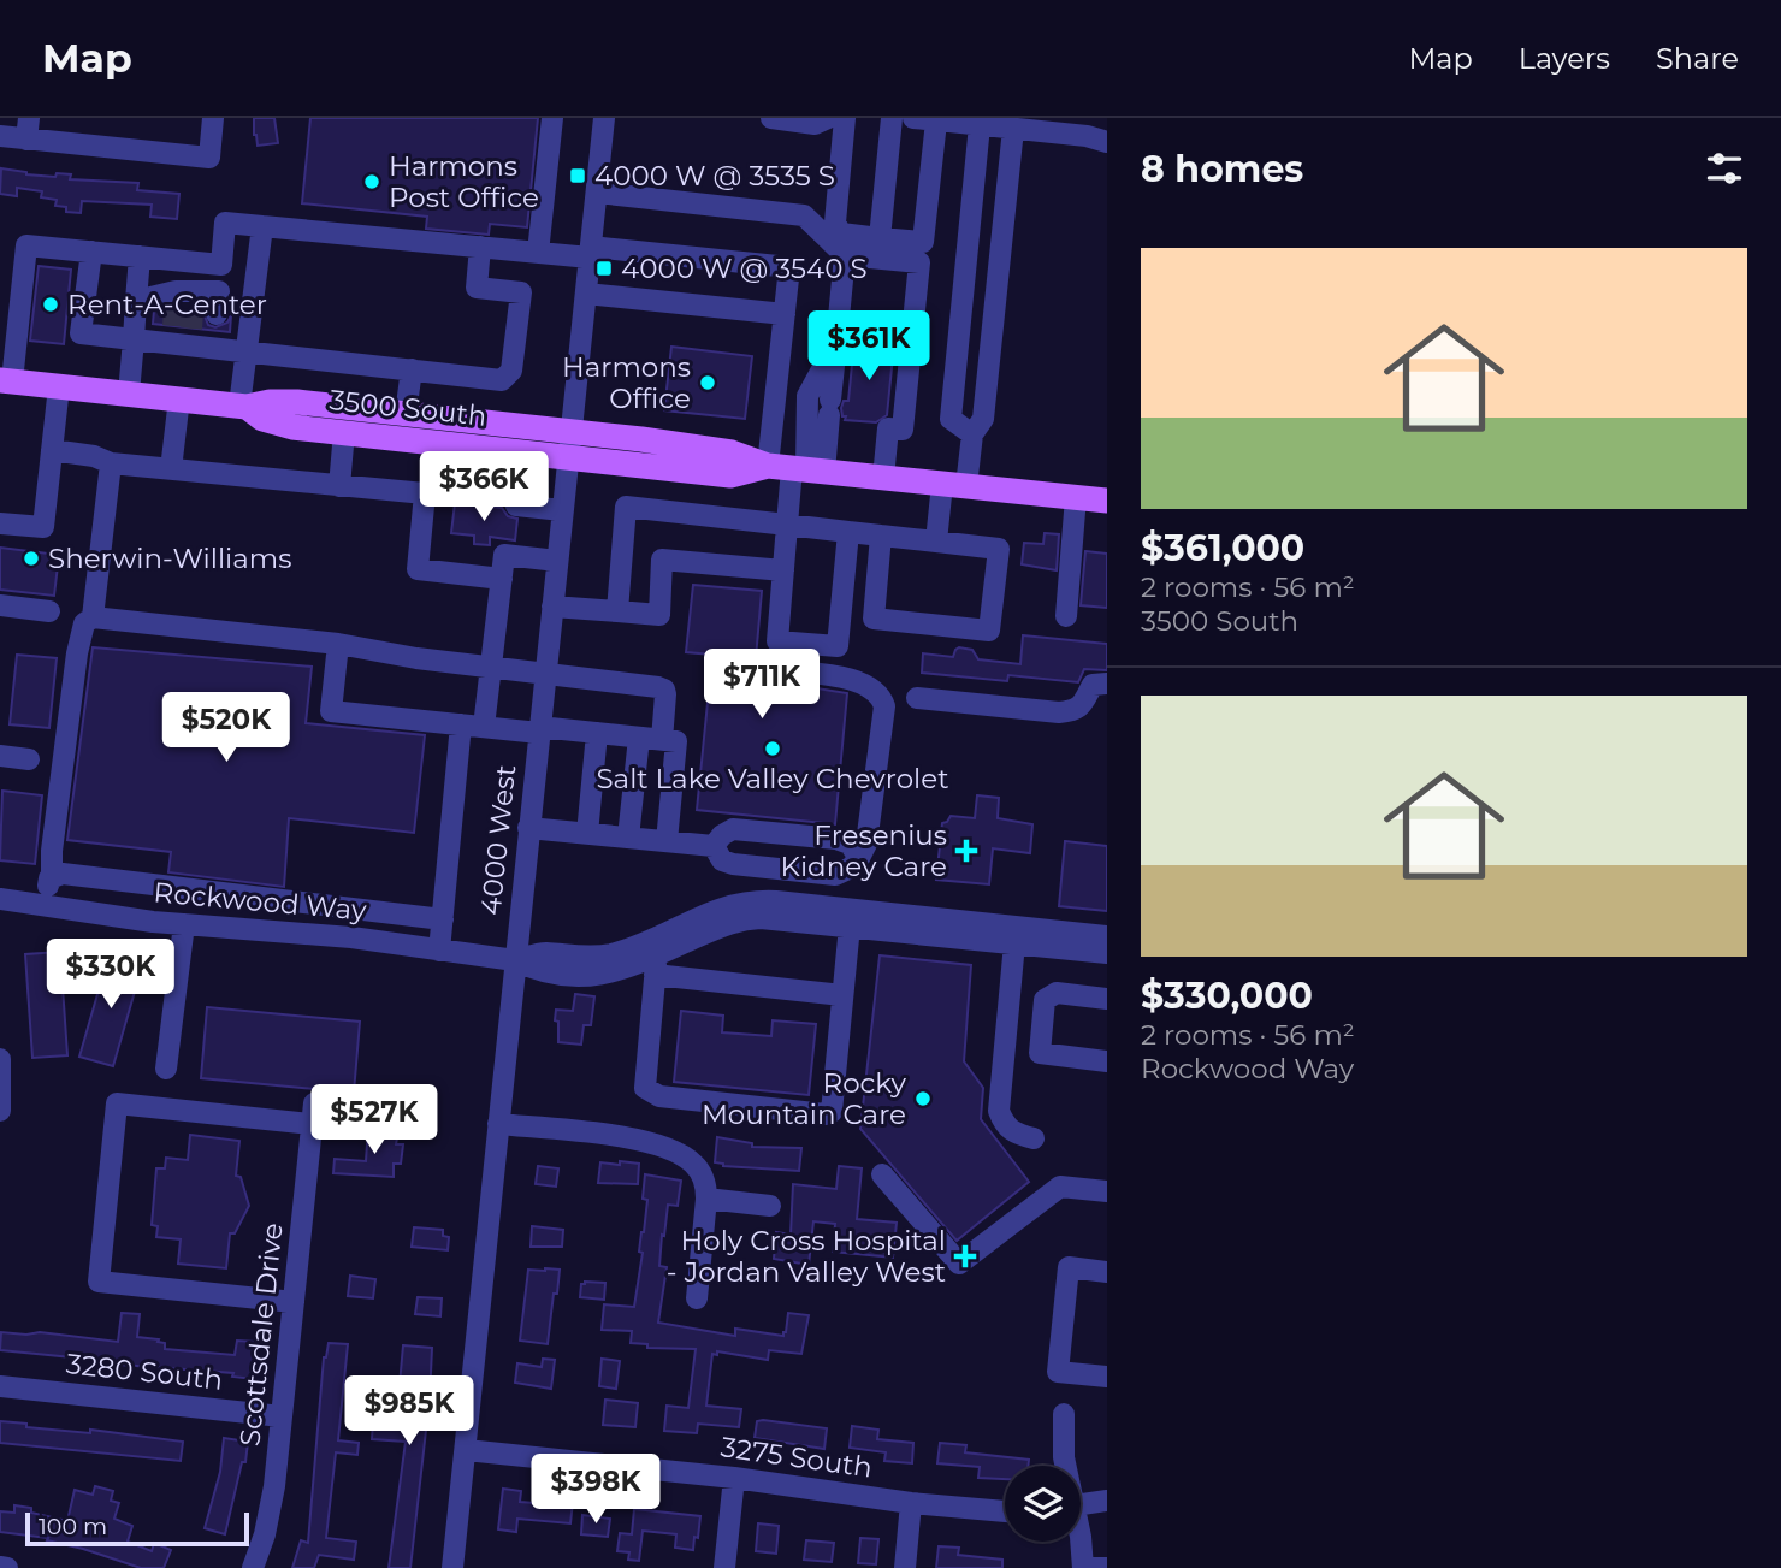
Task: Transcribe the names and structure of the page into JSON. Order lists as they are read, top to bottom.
{
  "streets": {
    "main road": ["3500 South"],
    "street": [
      "4000 West",
      "Rockwood Way",
      "Scottsdale Drive",
      "3280 South",
      "3275 South"
    ]
  },
  "crossings": [
    ["3500 South", "4000 West"],
    ["4000 West", "Rockwood Way"],
    ["4000 West", "3275 South"],
    ["Scottsdale Drive", "3280 South"]
  ],
  "places": {
    "transit": ["4000 W @ 3535 S", "4000 W @ 3540 S"],
    "other": [
      "Harmons Post Office",
      "Rent-A-Center",
      "Harmons Office",
      "Sherwin-Williams",
      "Salt Lake Valley Chevrolet",
      "Rocky Mountain Care"
    ],
    "health": ["Fresenius Kidney Care", "Holy Cross Hospital - Jordan Valley West"]
  },
  "scale_bar": "100 m",
  "page": {
    "header": "Map",
    "nav": ["Map", "Layers", "Share"],
    "heading": "8 homes",
    "list": [
      {
        "name": "$361,000",
        "note": "2 rooms · 56 m² · 3500 South"
      },
      {
        "name": "$330,000",
        "note": "2 rooms · 56 m² · Rockwood Way"
      }
    ],
    "price": [
      "$361K",
      "$366K",
      "$711K",
      "$520K",
      "$330K",
      "$527K",
      "$985K",
      "$398K"
    ],
    "scale": "100 m"
  }
}
